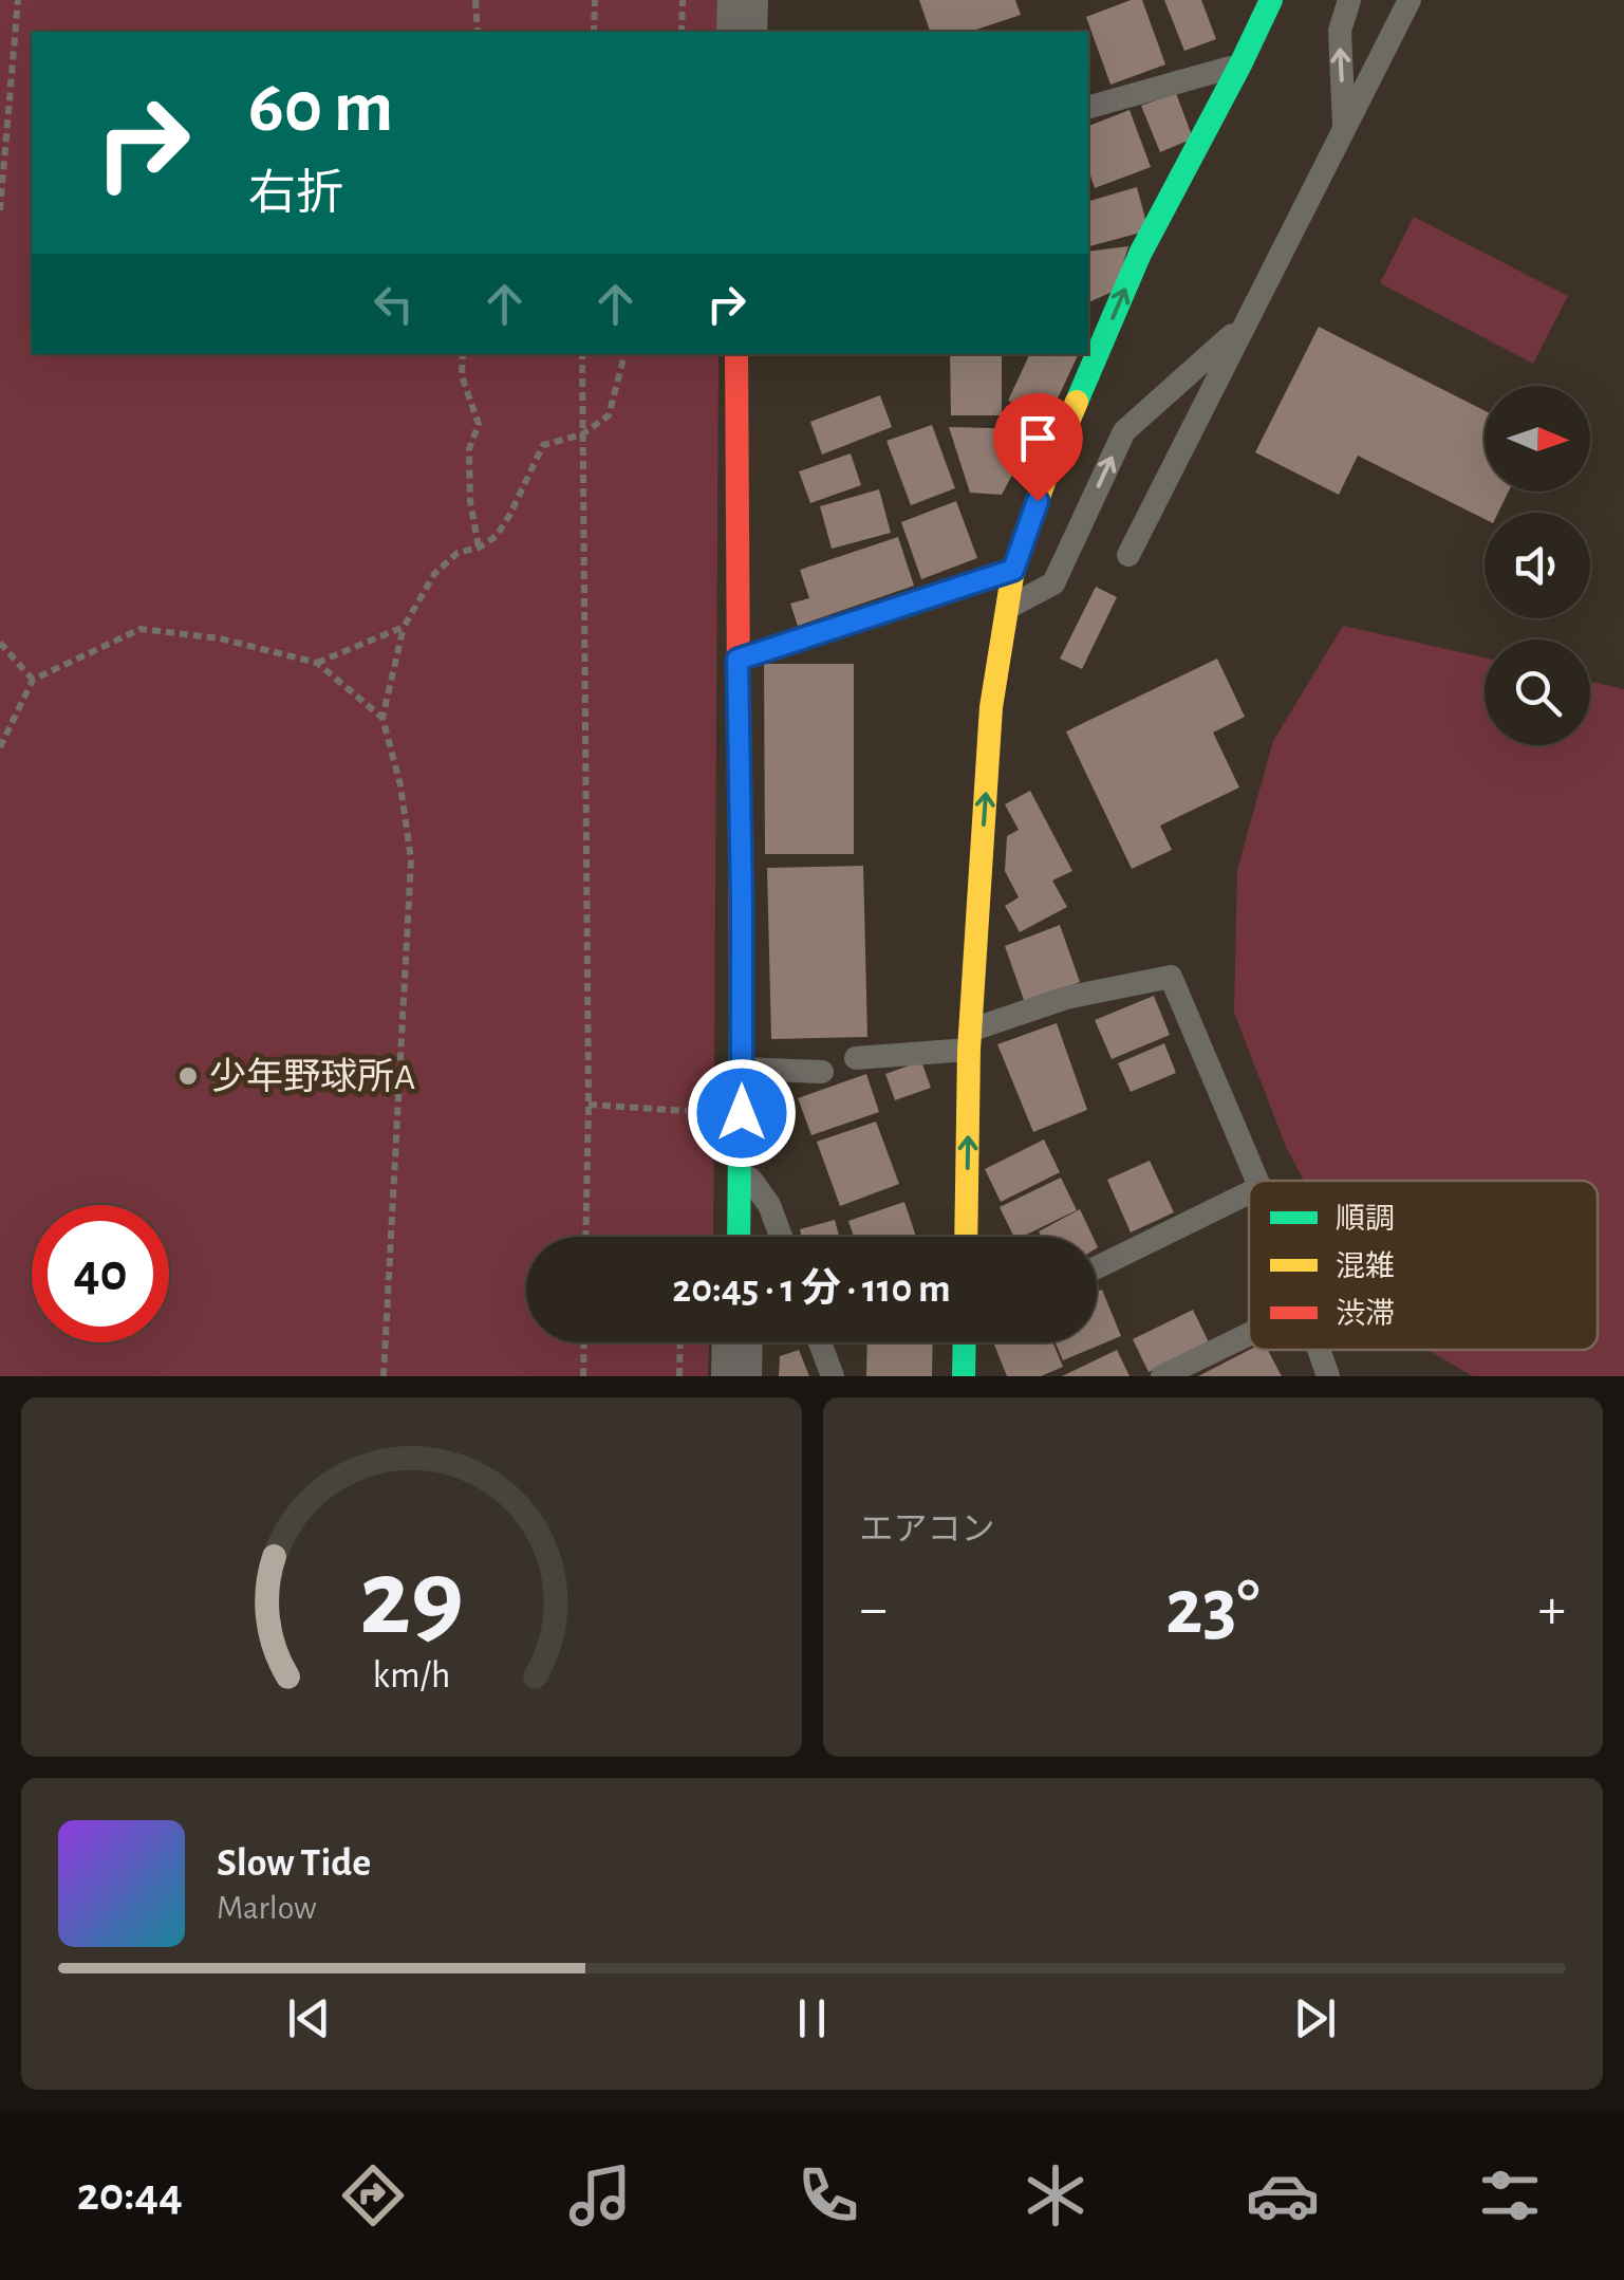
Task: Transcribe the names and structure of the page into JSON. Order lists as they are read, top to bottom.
{
  "places": ["少年野球所A"],
  "legend": ["順調", "混雑", "渋滞"],
  "north": "right",
  "page": {
    "turn": ["60 m", "右折"],
    "limit": "40",
    "trip": "20:45 · 1 分 · 110 m",
    "tile": "エアコン",
    "heat": ["−", "23°", "+"],
    "song": ["Slow Tide", "Marlow"],
    "tabs": "20:44",
    "gauge": ["29", "km/h"]
  }
}
